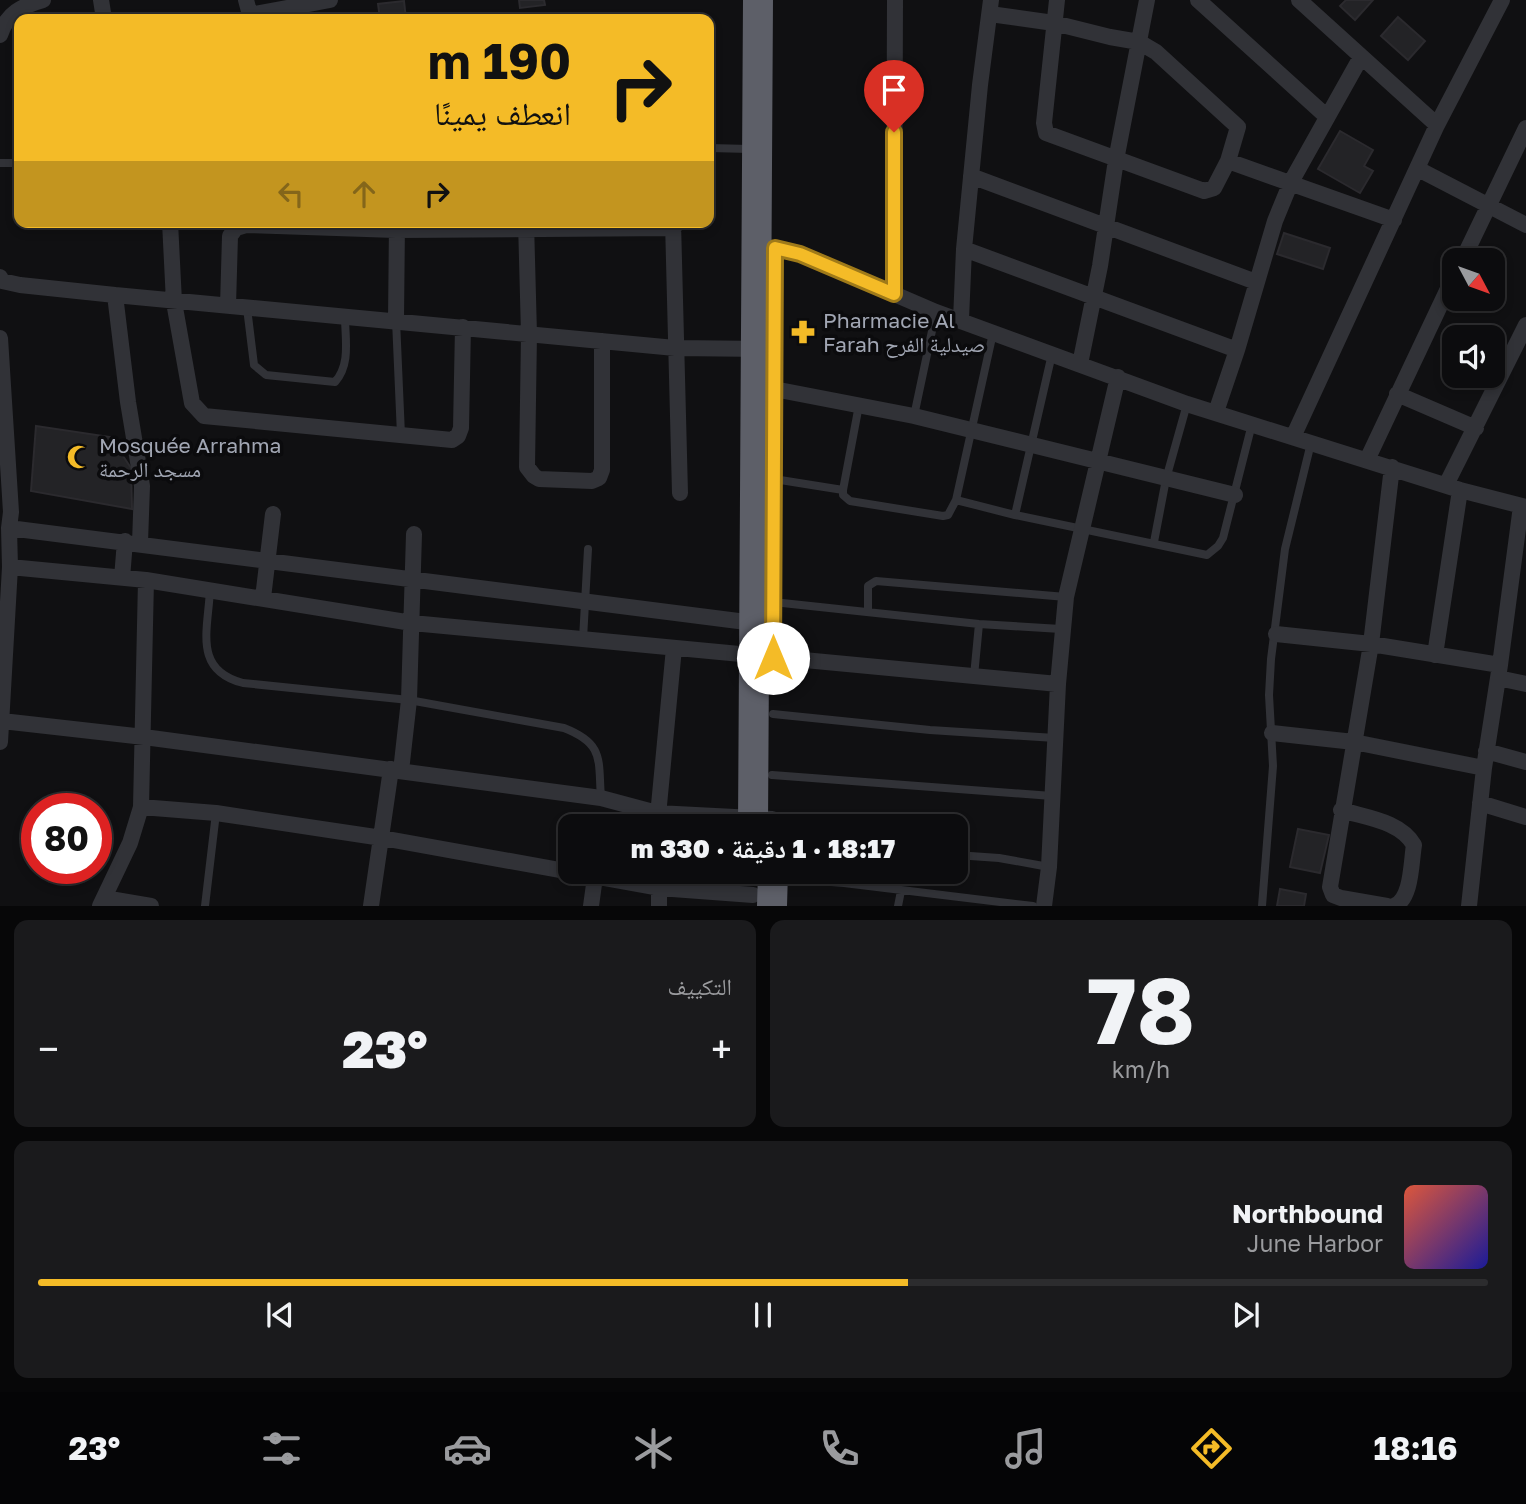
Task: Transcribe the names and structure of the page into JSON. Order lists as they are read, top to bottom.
{
  "places": {
    "pharmacy": ["Pharmacie Al Farah صيدلية الفرح"],
    "mosque": ["Mosquée Arrahma مسجد الرحمة"]
  },
  "north": "bottom right",
  "page": {
    "turn": ["190 m", "انعطف يمينًا"],
    "limit": "80",
    "trip": "18:17 · 1 دقيقة · 330 m",
    "tile": [
      ["78", "km/h"],
      "التكييف"
    ],
    "heat": ["−", "23°", "+"],
    "song": ["Northbound", "June Harbor"],
    "tabs": ["18:16", "23°"]
  }
}
